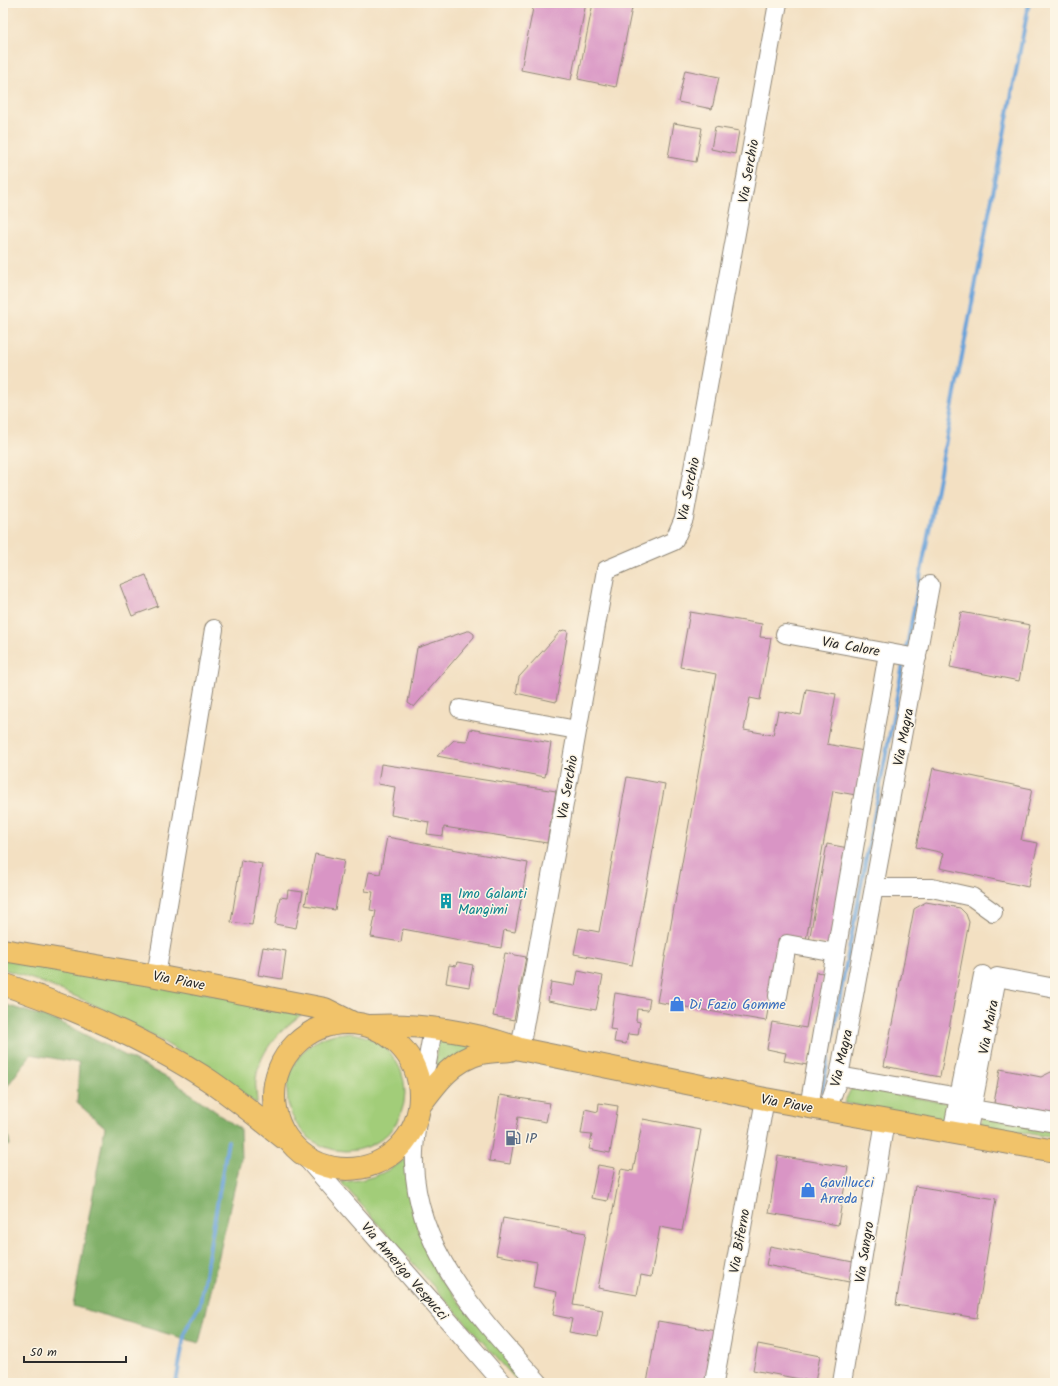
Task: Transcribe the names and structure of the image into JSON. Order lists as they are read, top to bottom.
{
  "streets": {
    "main road": ["Via Piave"],
    "street": [
      "Via Serchio",
      "Via Calore",
      "Via Magra",
      "Via Maira",
      "Via Biferno",
      "Via Sangro",
      "Via Amerigo Vespucci"
    ]
  },
  "crossings": [
    ["Via Serchio", "Via Piave"],
    ["Via Calore", "Via Magra"],
    ["Via Magra", "Via Piave"],
    ["Via Piave", "Via Maira"],
    ["Via Piave", "Via Biferno"],
    ["Via Piave", "Via Sangro"],
    ["Via Piave", "Via Amerigo Vespucci"]
  ],
  "places": {
    "building": ["Imo Galanti Mangimi"],
    "shop": ["Di Fazio Gomme", "Gavillucci Arreda"],
    "fuel station": ["IP"]
  },
  "scale_bar": "50 m"
}
